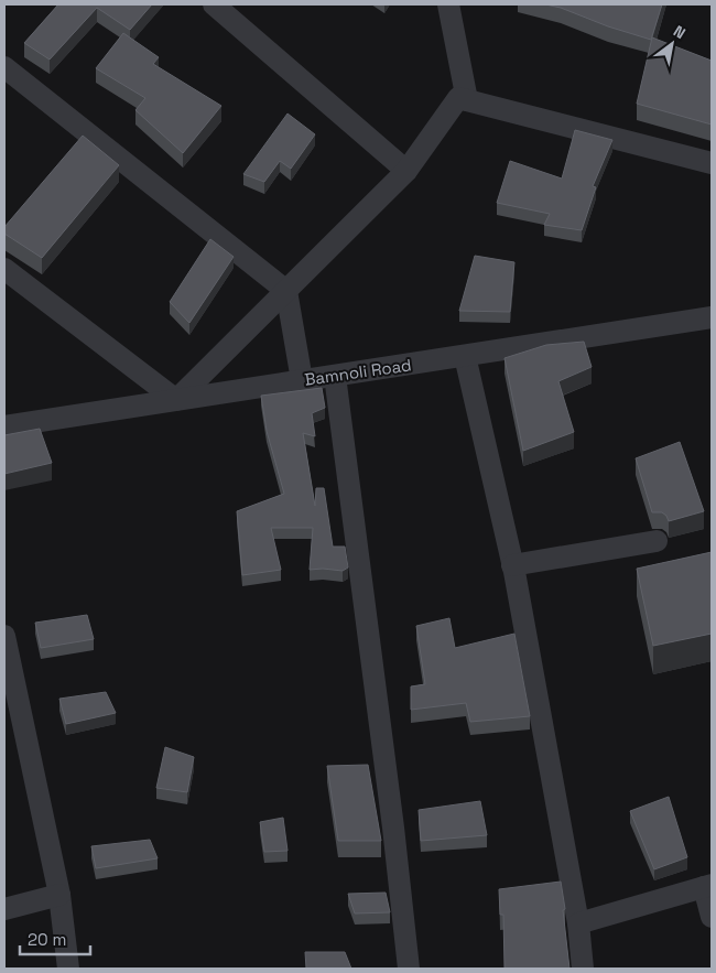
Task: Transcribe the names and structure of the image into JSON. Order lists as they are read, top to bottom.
{
  "streets": {
    "street": ["Bamnoli Road"]
  },
  "scale_bar": "20 m",
  "north": "top right"
}
